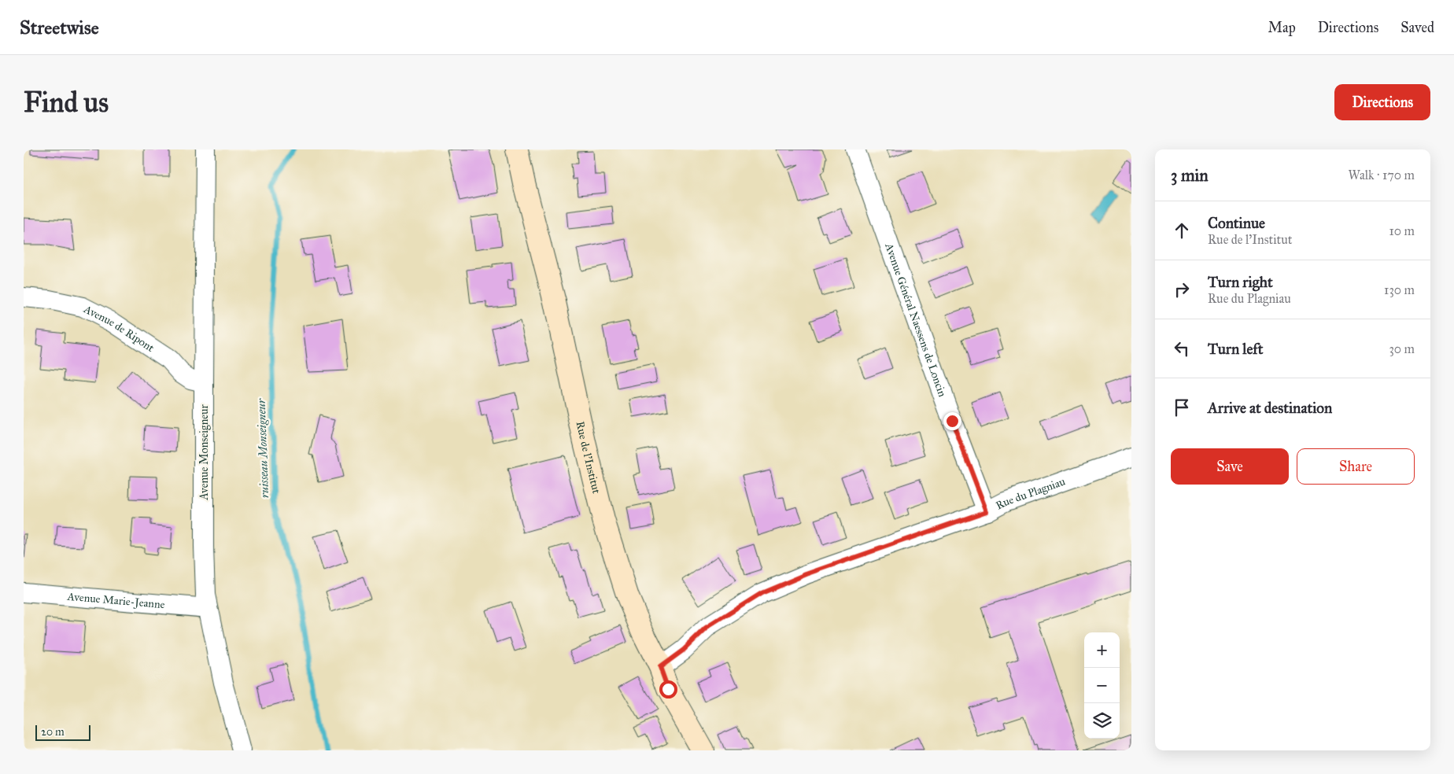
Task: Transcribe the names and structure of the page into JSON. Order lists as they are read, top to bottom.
{
  "streets": {
    "street": [
      "Avenue Général Naessens de Loncin",
      "Avenue de Ripont",
      "Avenue Monseigneur",
      "Rue de l'Institut",
      "Rue du Plagniau",
      "Avenue Marie-Jeanne"
    ]
  },
  "crossings": [
    ["Avenue Général Naessens de Loncin", "Rue du Plagniau"],
    ["Avenue de Ripont", "Avenue Monseigneur"],
    ["Avenue Monseigneur", "Avenue Marie-Jeanne"],
    ["Rue de l'Institut", "Rue du Plagniau"]
  ],
  "water": ["ruisseau Monseigneur"],
  "scale_bar": "20 m",
  "page": {
    "header": "Streetwise",
    "nav": ["Map", "Directions", "Saved"],
    "buttons": [
      "Directions",
      ["Save", "Share"]
    ],
    "title": "Find us",
    "heading": ["3 min", "Walk · 170 m"],
    "list": [
      ["Continue", "Rue de l'Institut", "10 m"],
      ["Turn right", "Rue du Plagniau", "130 m"],
      ["Turn left", "30 m"],
      "Arrive at destination"
    ],
    "map_buttons": ["+", "−"],
    "scale": "20 m"
  }
}
